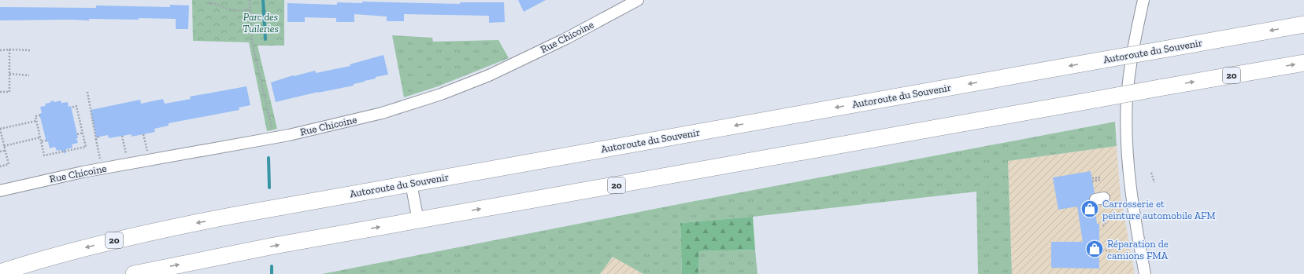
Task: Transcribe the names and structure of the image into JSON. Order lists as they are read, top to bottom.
{
  "streets": {
    "highway": ["Autoroute du Souvenir", "20"],
    "street": ["Rue Chicoine"]
  },
  "parks": ["Parc des Tuileries"],
  "places": {
    "shop": ["Carrosserie et peinture automobile AFM", "Réparation de camions FMA"]
  }
}
